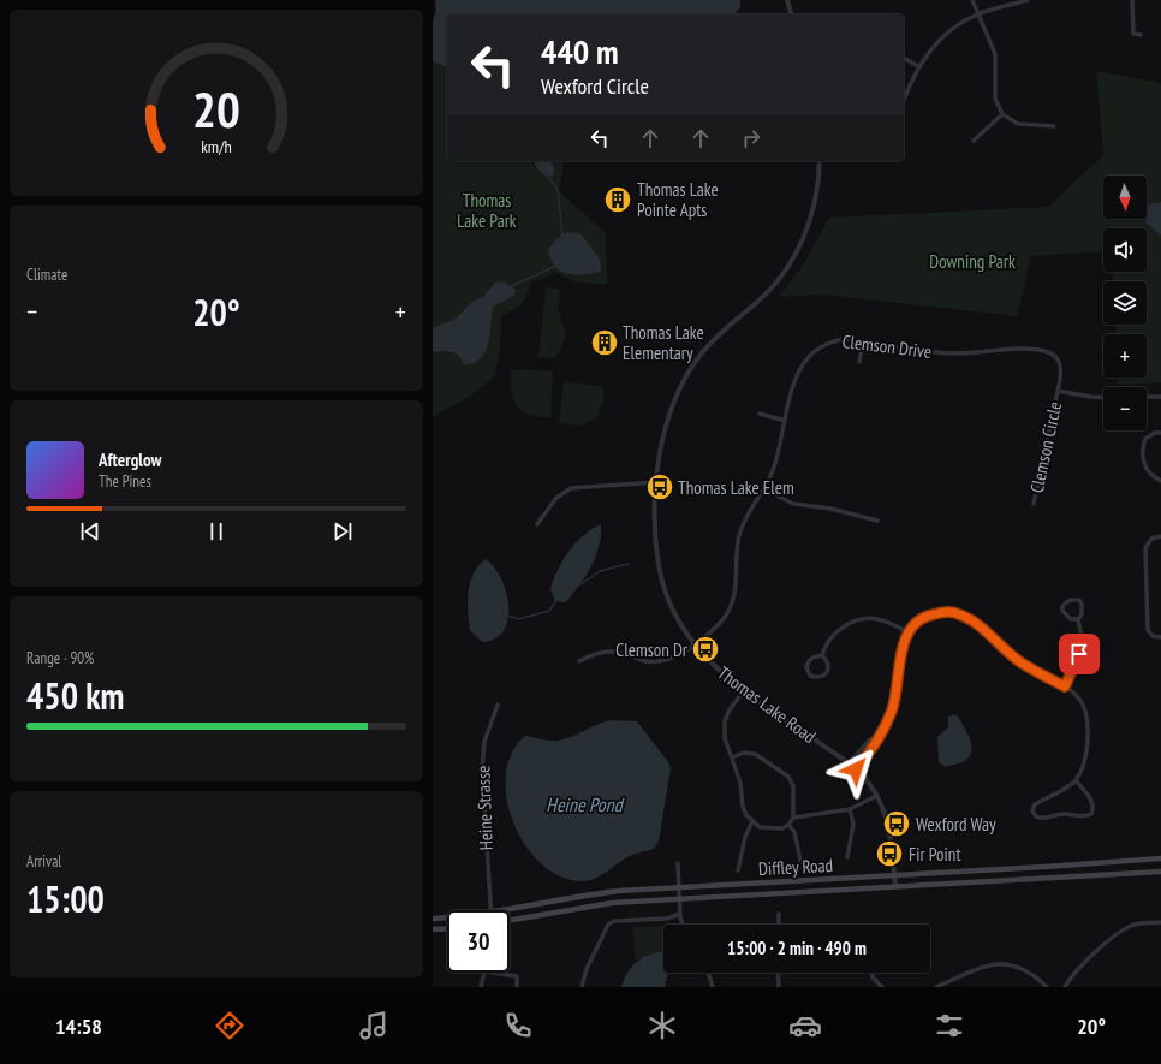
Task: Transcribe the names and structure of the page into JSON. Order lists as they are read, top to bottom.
{
  "streets": {
    "main road": ["Diffley Road"],
    "street": [
      "Clemson Drive",
      "Clemson Circle",
      "Thomas Lake Road",
      "Heine Strasse"
    ]
  },
  "crossings": [
    ["Clemson Drive", "Clemson Circle"],
    ["Clemson Drive", "Thomas Lake Road"],
    ["Thomas Lake Road", "Diffley Road"]
  ],
  "water": ["Heine Pond"],
  "parks": ["Thomas Lake Park", "Downing Park"],
  "places": {
    "building": ["Thomas Lake Pointe Apts", "Thomas Lake Elementary"],
    "bus stop": [
      "Thomas Lake Elem",
      "Clemson Dr",
      "Wexford Way",
      "Fir Point"
    ]
  },
  "north": "bottom",
  "page": {
    "turn": ["440 m", "Wexford Circle"],
    "map_buttons": ["+", "−"],
    "tile": [
      "Climate",
      ["Range · 90%", "450 km"],
      ["Arrival", "15:00"]
    ],
    "heat": ["−", "20°", "+"],
    "song": ["Afterglow", "The Pines"],
    "limit": "30",
    "trip": "15:00 · 2 min · 490 m",
    "tabs": ["14:58", "20°"],
    "gauge": ["20", "km/h"]
  }
}
